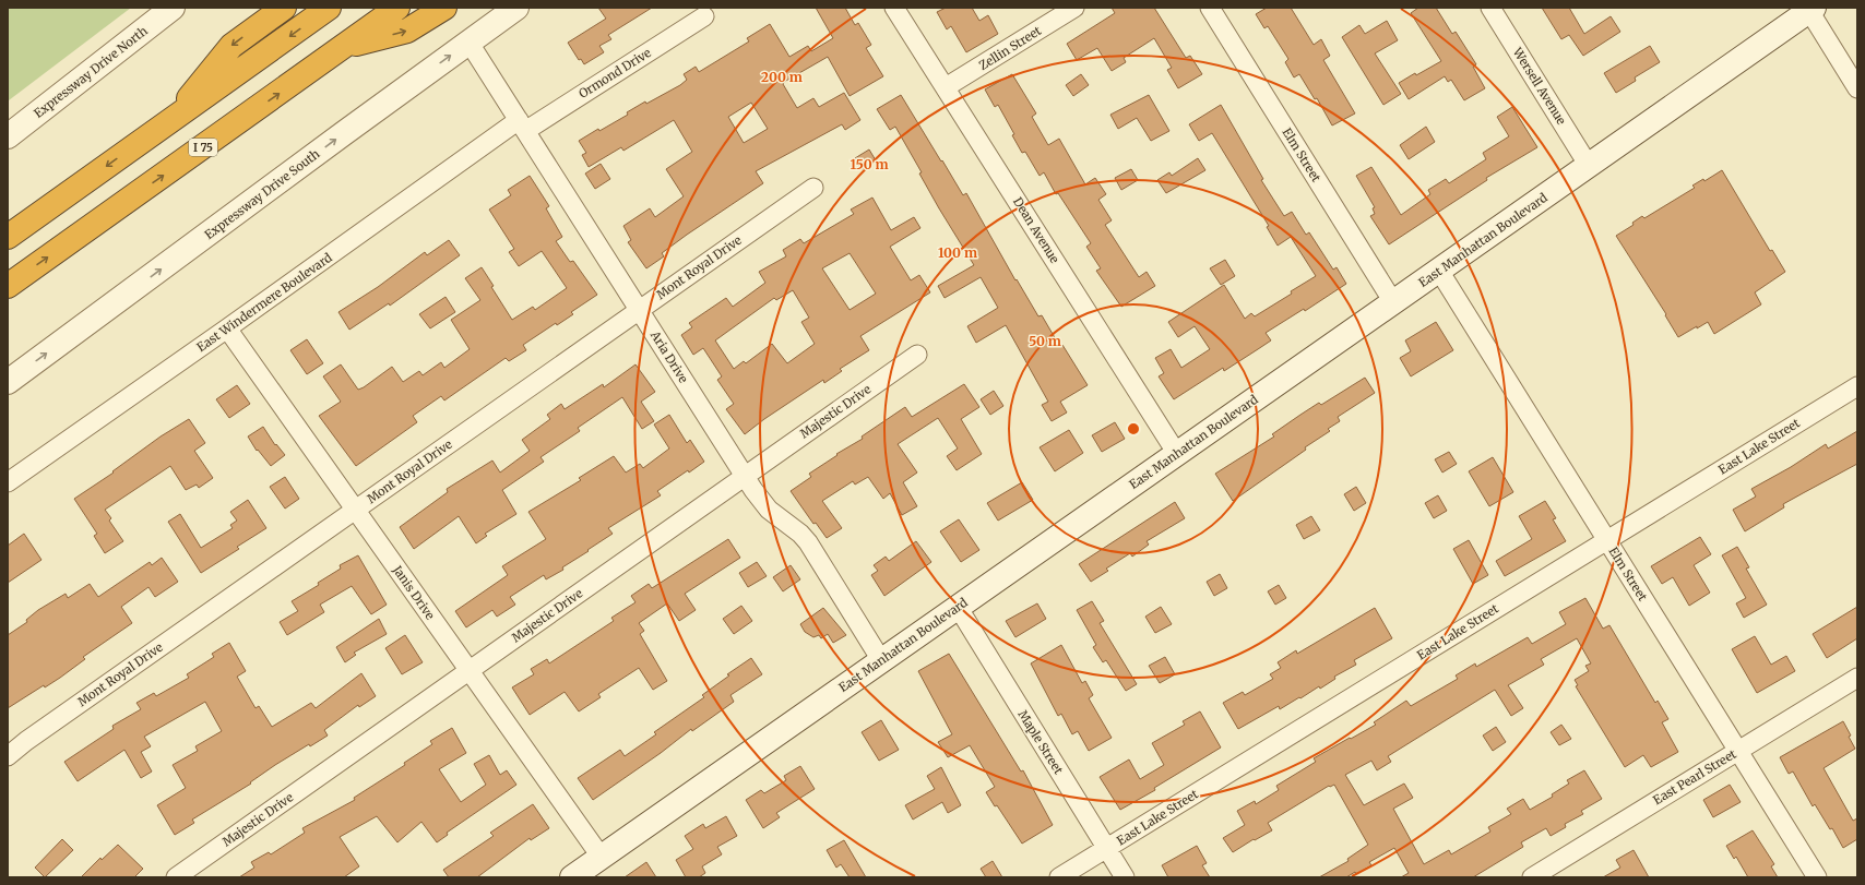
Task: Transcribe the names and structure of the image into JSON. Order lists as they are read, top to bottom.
{
  "streets": {
    "highway": ["I 75"],
    "main road": ["Expressway Drive North", "Expressway Drive South", "East Manhattan Boulevard"],
    "street": [
      "Zellin Street",
      "Ormond Drive",
      "Wersell Avenue",
      "Elm Street",
      "Dean Avenue",
      "Mont Royal Drive",
      "East Windermere Boulevard",
      "Aria Drive",
      "Majestic Drive",
      "East Lake Street",
      "Janis Drive",
      "Maple Street",
      "East Pearl Street"
    ]
  },
  "crossings": [
    ["Zellin Street", "Dean Avenue"],
    ["Ormond Drive", "East Windermere Boulevard"],
    ["Ormond Drive", "Aria Drive"],
    ["Wersell Avenue", "East Manhattan Boulevard"],
    ["Elm Street", "East Manhattan Boulevard"],
    ["Elm Street", "East Lake Street"],
    ["Elm Street", "East Pearl Street"],
    ["Expressway Drive South", "Aria Drive"],
    ["Dean Avenue", "East Manhattan Boulevard"],
    ["East Manhattan Boulevard", "Aria Drive"],
    ["East Manhattan Boulevard", "Janis Drive"],
    ["East Manhattan Boulevard", "Maple Street"],
    ["Mont Royal Drive", "Aria Drive"],
    ["Mont Royal Drive", "Janis Drive"],
    ["East Windermere Boulevard", "Aria Drive"],
    ["East Windermere Boulevard", "Janis Drive"],
    ["Aria Drive", "Majestic Drive"],
    ["Majestic Drive", "Janis Drive"],
    ["East Lake Street", "Maple Street"]
  ],
  "one_way": ["Expressway Drive South"],
  "rings": [
    "200 m",
    "150 m",
    "100 m",
    "50 m"
  ]
}
